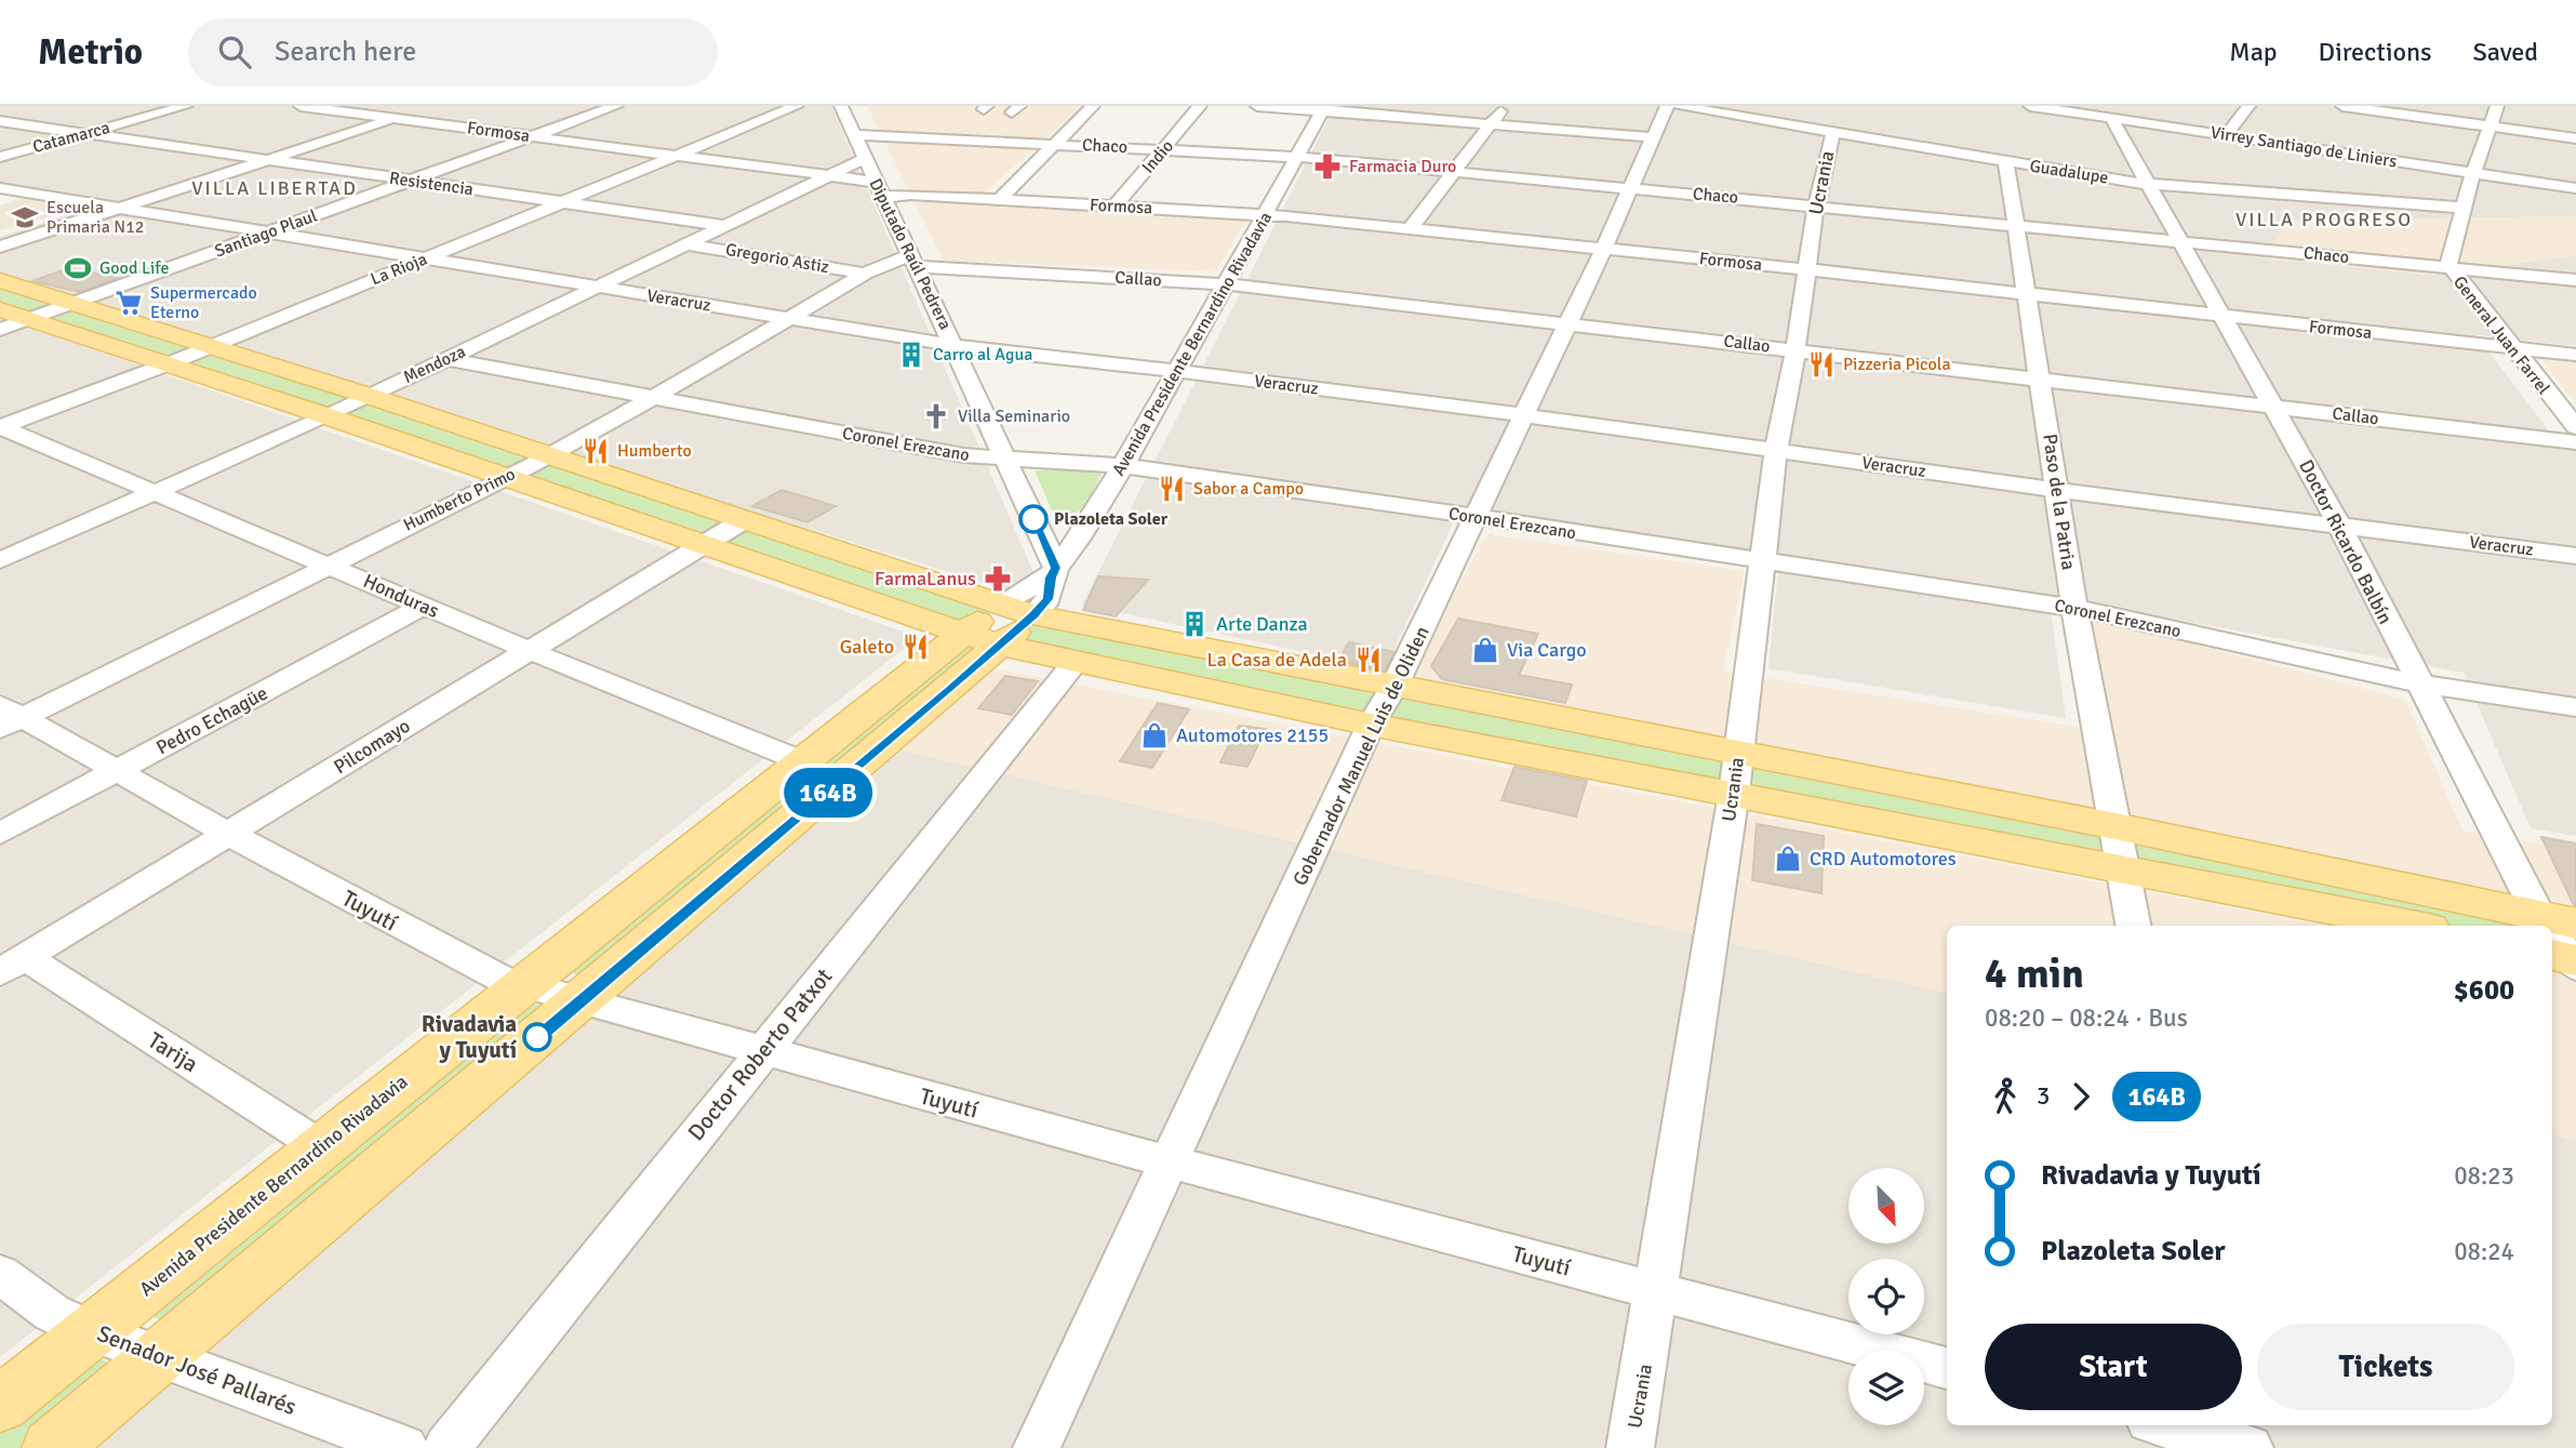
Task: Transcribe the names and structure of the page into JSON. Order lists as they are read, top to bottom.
{
  "streets": {
    "main road": ["Avenida Presidente Bernardino Rivadavia"],
    "street": [
      "Formosa",
      "Catamarca",
      "Chaco",
      "Virrey Santiago de Liniers",
      "Indio",
      "Guadalupe",
      "Ucrania",
      "Resistencia",
      "Santiago Plaul",
      "Diputado Raúl Pedrera",
      "Gregorio Astiz",
      "La Rioja",
      "Callao",
      "Veracruz",
      "General Juan Farrel",
      "Mendoza",
      "Coronel Erezcano",
      "Humberto Primo",
      "Paso de la Patria",
      "Doctor Ricardo Balbín",
      "Honduras",
      "Pedro Echagüe",
      "Pilcomayo",
      "Gobernador Manuel Luis de Oliden",
      "Tuyutí",
      "Tarija",
      "Doctor Roberto Patxot",
      "Senador José Pallarés"
    ]
  },
  "crossings": [
    ["Formosa", "Indio"],
    ["Formosa", "Ucrania"],
    ["Formosa", "Santiago Plaul"],
    ["Formosa", "Diputado Raúl Pedrera"],
    ["Formosa", "La Rioja"],
    ["Formosa", "General Juan Farrel"],
    ["Formosa", "Avenida Presidente Bernardino Rivadavia"],
    ["Formosa", "Mendoza"],
    ["Formosa", "Paso de la Patria"],
    ["Formosa", "Doctor Ricardo Balbín"],
    ["Formosa", "Gobernador Manuel Luis de Oliden"],
    ["Catamarca", "Resistencia"],
    ["Chaco", "Indio"],
    ["Chaco", "Ucrania"],
    ["Chaco", "Diputado Raúl Pedrera"],
    ["Chaco", "General Juan Farrel"],
    ["Chaco", "Avenida Presidente Bernardino Rivadavia"],
    ["Chaco", "Paso de la Patria"],
    ["Chaco", "Doctor Ricardo Balbín"],
    ["Chaco", "Gobernador Manuel Luis de Oliden"],
    ["Virrey Santiago de Liniers", "General Juan Farrel"],
    ["Virrey Santiago de Liniers", "Doctor Ricardo Balbín"],
    ["Guadalupe", "Ucrania"],
    ["Guadalupe", "General Juan Farrel"],
    ["Guadalupe", "Paso de la Patria"],
    ["Guadalupe", "Doctor Ricardo Balbín"],
    ["Ucrania", "Callao"],
    ["Ucrania", "Veracruz"],
    ["Ucrania", "Coronel Erezcano"],
    ["Ucrania", "Tuyutí"],
    ["Resistencia", "Santiago Plaul"],
    ["Resistencia", "La Rioja"],
    ["Resistencia", "Mendoza"],
    ["Santiago Plaul", "Veracruz"],
    ["Diputado Raúl Pedrera", "Callao"],
    ["Diputado Raúl Pedrera", "Veracruz"],
    ["Diputado Raúl Pedrera", "Avenida Presidente Bernardino Rivadavia"],
    ["Diputado Raúl Pedrera", "Mendoza"],
    ["Diputado Raúl Pedrera", "Coronel Erezcano"],
    ["Diputado Raúl Pedrera", "Humberto Primo"],
    ["Gregorio Astiz", "Mendoza"],
    ["Gregorio Astiz", "Humberto Primo"],
    ["La Rioja", "Veracruz"],
    ["La Rioja", "Honduras"],
    ["Callao", "Avenida Presidente Bernardino Rivadavia"],
    ["Callao", "Humberto Primo"],
    ["Callao", "Paso de la Patria"],
    ["Callao", "Doctor Ricardo Balbín"],
    ["Callao", "Gobernador Manuel Luis de Oliden"],
    ["Veracruz", "Avenida Presidente Bernardino Rivadavia"],
    ["Veracruz", "Mendoza"],
    ["Veracruz", "Humberto Primo"],
    ["Veracruz", "Paso de la Patria"],
    ["Veracruz", "Doctor Ricardo Balbín"],
    ["Veracruz", "Gobernador Manuel Luis de Oliden"],
    ["Avenida Presidente Bernardino Rivadavia", "Coronel Erezcano"],
    ["Avenida Presidente Bernardino Rivadavia", "Honduras"],
    ["Avenida Presidente Bernardino Rivadavia", "Tuyutí"],
    ["Avenida Presidente Bernardino Rivadavia", "Tarija"],
    ["Avenida Presidente Bernardino Rivadavia", "Senador José Pallarés"],
    ["Mendoza", "Coronel Erezcano"],
    ["Mendoza", "Honduras"],
    ["Coronel Erezcano", "Humberto Primo"],
    ["Coronel Erezcano", "Paso de la Patria"],
    ["Coronel Erezcano", "Doctor Ricardo Balbín"],
    ["Coronel Erezcano", "Gobernador Manuel Luis de Oliden"],
    ["Humberto Primo", "Honduras"],
    ["Humberto Primo", "Tuyutí"],
    ["Honduras", "Pedro Echagüe"],
    ["Honduras", "Pilcomayo"],
    ["Pedro Echagüe", "Tuyutí"],
    ["Pilcomayo", "Tuyutí"],
    ["Pilcomayo", "Tarija"],
    ["Gobernador Manuel Luis de Oliden", "Tuyutí"],
    ["Tuyutí", "Doctor Roberto Patxot"]
  ],
  "districts": ["VILLA LIBERTAD", "VILLA PROGRESO"],
  "places": {
    "pharmacy": ["Farmacia Duro", "FarmaLanus"],
    "school or university": ["Escuela Primaria N12"],
    "sports": ["Good Life"],
    "supermarket": ["Supermercado Eterno"],
    "building": ["Carro al Agua", "Arte Danza"],
    "restaurant": [
      "Pizzeria Picola",
      "Humberto",
      "Sabor a Campo",
      "Galeto",
      "La Casa de Adela"
    ],
    "church": ["Villa Seminario"],
    "other": ["Plazoleta Soler", "Rivadavia y Tuyutí"],
    "shop": ["Via Cargo", "Automotores 2155", "CRD Automotores"]
  },
  "lines": ["bus line 164B"],
  "north": "bottom right",
  "page": {
    "header": "Metrio",
    "search": "Search here",
    "nav": ["Map", "Directions", "Saved"],
    "on_map": "164B",
    "heading": ["4 min", "08:20 – 08:24 · Bus", "$600"],
    "legs": ["3", "164B"],
    "list": [
      {
        "name": "Rivadavia y Tuyutí",
        "value": "08:23"
      },
      {
        "name": "Plazoleta Soler",
        "value": "08:24"
      }
    ],
    "buttons": ["Start", "Tickets"]
  }
}
